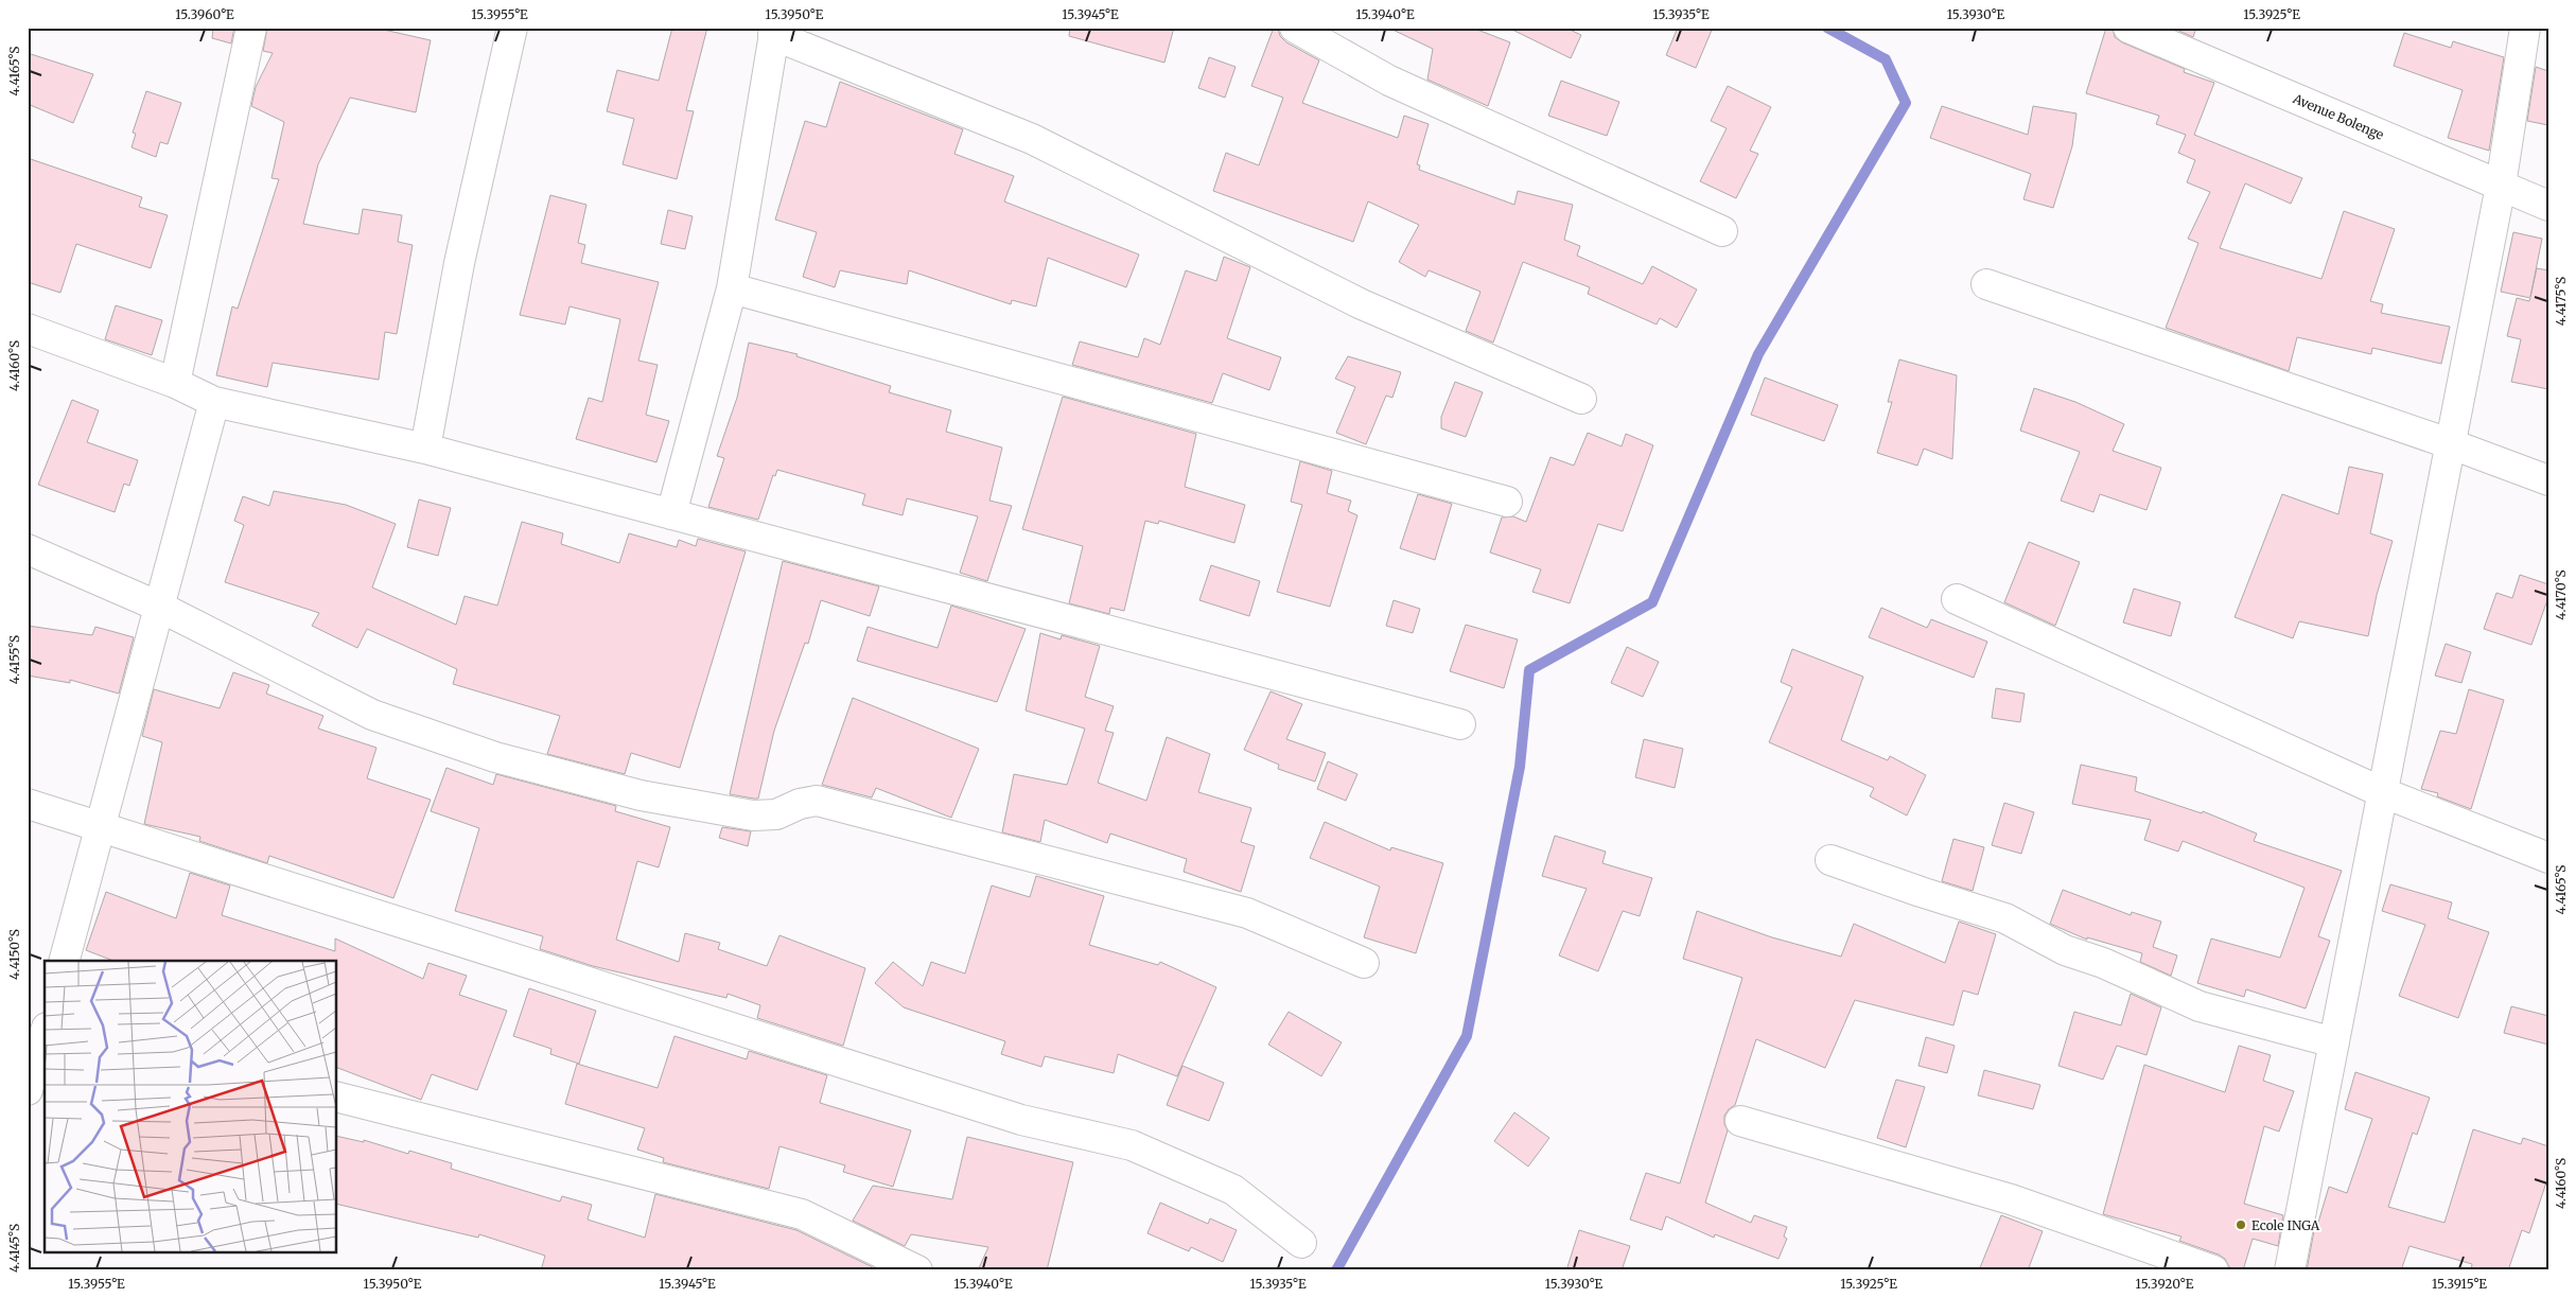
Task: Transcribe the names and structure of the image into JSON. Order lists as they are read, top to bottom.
{
  "streets": {
    "street": ["Avenue Bolenge"]
  },
  "places": ["Ecole INGA"],
  "coordinates": [
    "15.3960°E",
    "15.3955°E",
    "15.3950°E",
    "15.3945°E",
    "15.3940°E",
    "15.3935°E",
    "15.3930°E",
    "15.3925°E",
    "4.4165°S",
    "4.4175°S",
    "4.4160°S",
    "4.4170°S",
    "4.4155°S",
    "4.4150°S",
    "4.4145°S",
    "15.3920°E",
    "15.3915°E"
  ]
}
